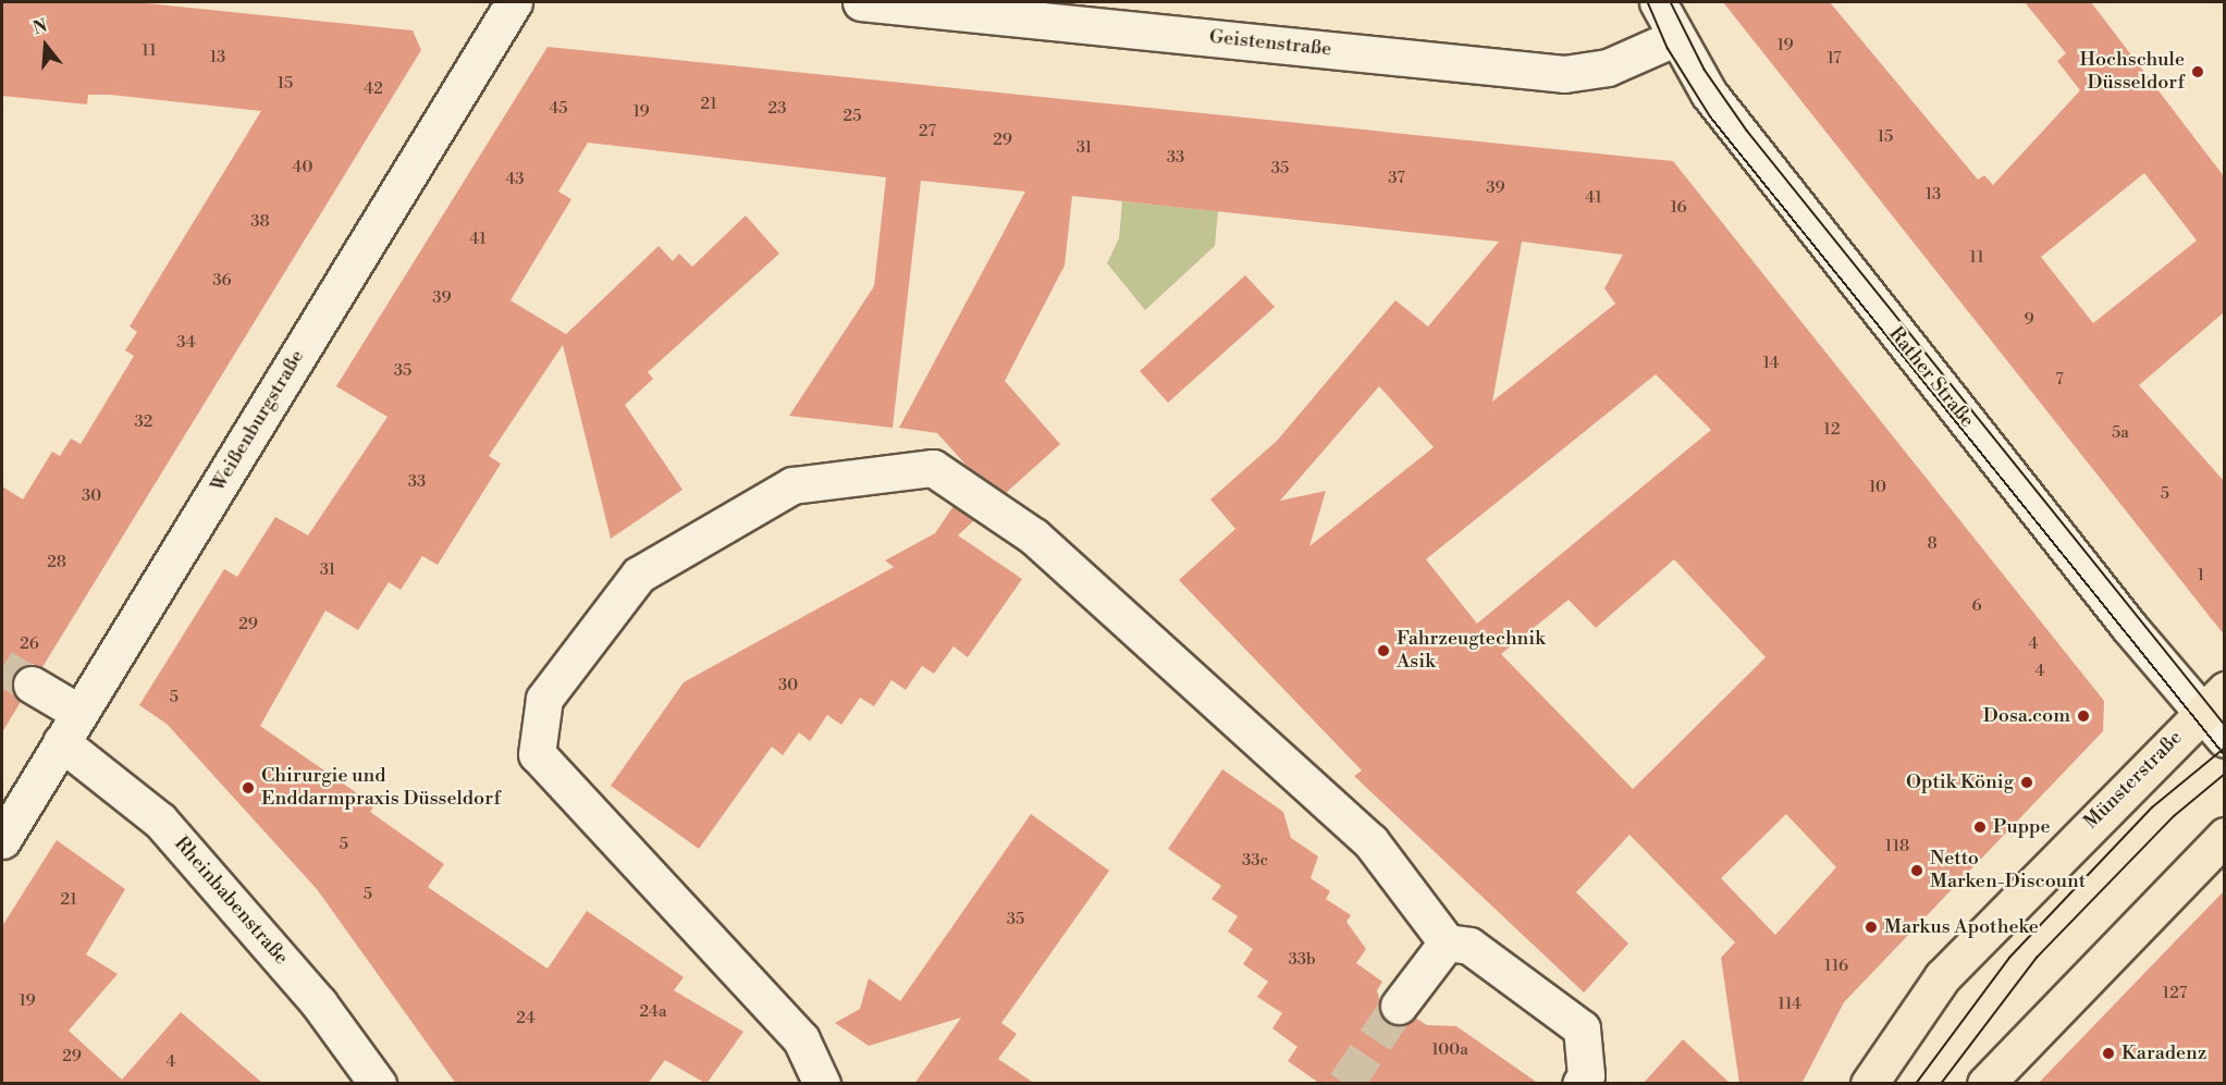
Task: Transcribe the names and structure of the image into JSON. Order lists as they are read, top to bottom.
{
  "streets": {
    "main road": ["Münsterstraße"],
    "street": [
      "Geistenstraße",
      "Rather Straße",
      "Weißenburgstraße",
      "Rheinbabenstraße"
    ]
  },
  "crossings": [
    ["Geistenstraße", "Rather Straße"],
    ["Rather Straße", "Münsterstraße"],
    ["Weißenburgstraße", "Rheinbabenstraße"]
  ],
  "places": [
    "Hochschule Düsseldorf",
    "Fahrzeugtechnik Asik",
    "Dosa.com",
    "Optik König",
    "Chirurgie und Enddarmpraxis Düsseldorf",
    "Puppe",
    "Netto Marken-Discount",
    "Markus Apotheke",
    "Karadenz"
  ],
  "house_numbers": [
    "19",
    "11",
    "13",
    "17",
    "15",
    "42",
    "21",
    "45",
    "23",
    "19",
    "25",
    "27",
    "15",
    "29",
    "31",
    "33",
    "40",
    "35",
    "37",
    "43",
    "39",
    "13",
    "41",
    "16",
    "38",
    "41",
    "11",
    "36",
    "39",
    "9",
    "34",
    "14",
    "35",
    "7",
    "32",
    "12",
    "5a",
    "33",
    "10",
    "5",
    "30",
    "8",
    "28",
    "31",
    "1",
    "6",
    "29",
    "26",
    "4",
    "4",
    "30",
    "5",
    "5",
    "118",
    "33c",
    "5",
    "21",
    "35",
    "33b",
    "116",
    "127",
    "19",
    "114",
    "24a",
    "24",
    "100a",
    "29",
    "4"
  ],
  "north": "top"
}
